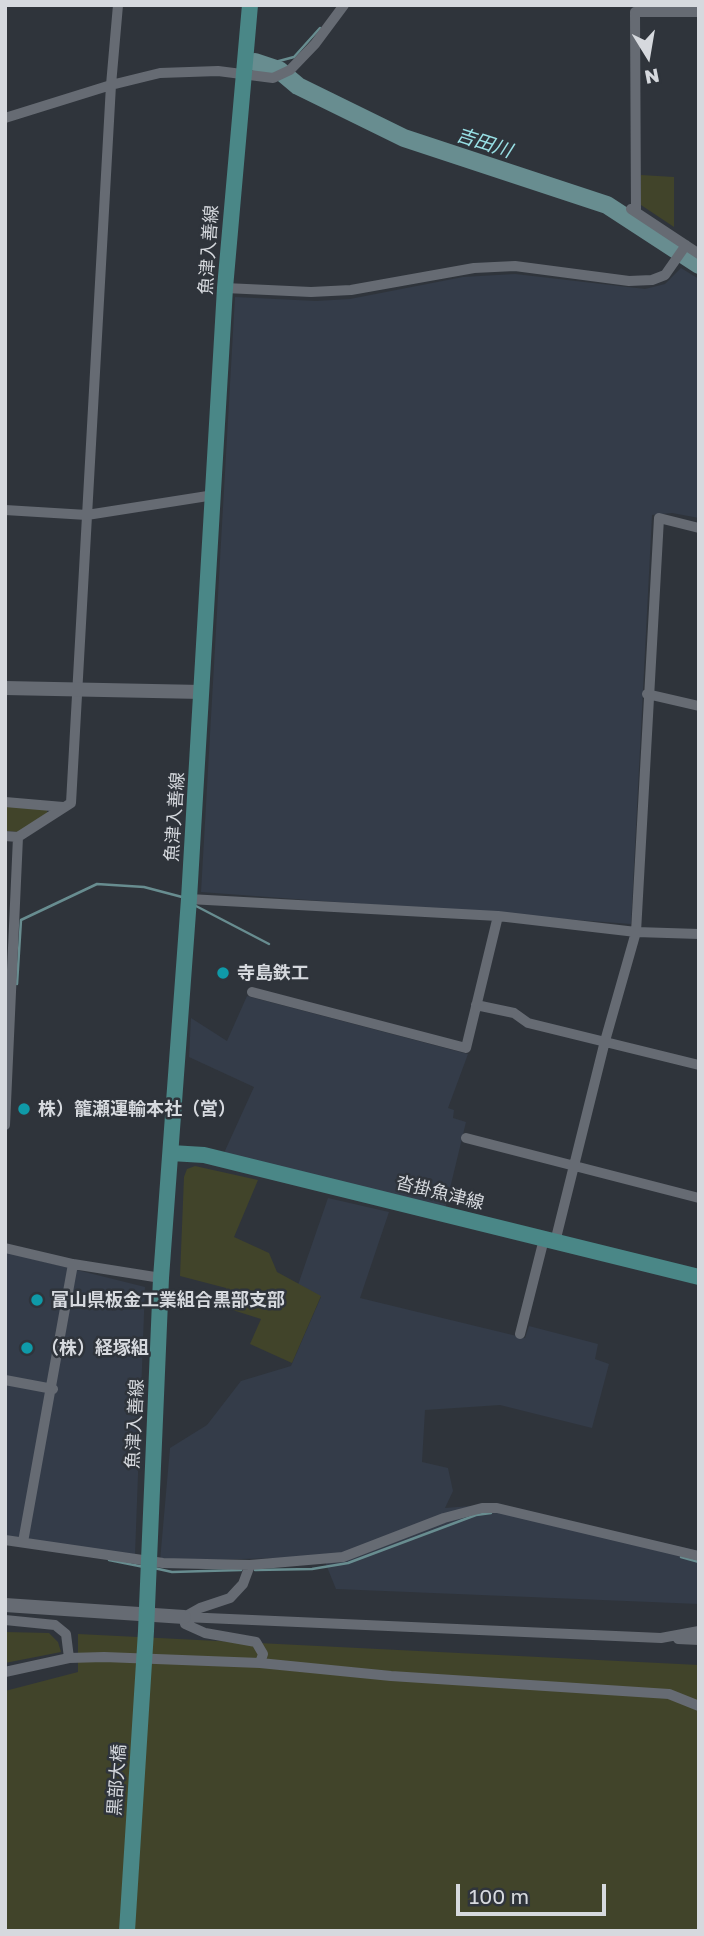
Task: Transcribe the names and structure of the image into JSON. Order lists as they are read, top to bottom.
{
  "streets": {
    "main road": ["魚津入善線", "沓掛魚津線", "黒部大橋"]
  },
  "crossings": [
    ["魚津入善線", "沓掛魚津線"],
    ["魚津入善線", "黒部大橋"]
  ],
  "water": ["吉田川"],
  "places": [
    "寺島鉄工",
    "株）籠瀬運輸本社（営）",
    "富山県板金工業組合黒部支部",
    "（株）経塚組"
  ],
  "scale_bar": "100 m",
  "north": "bottom"
}
